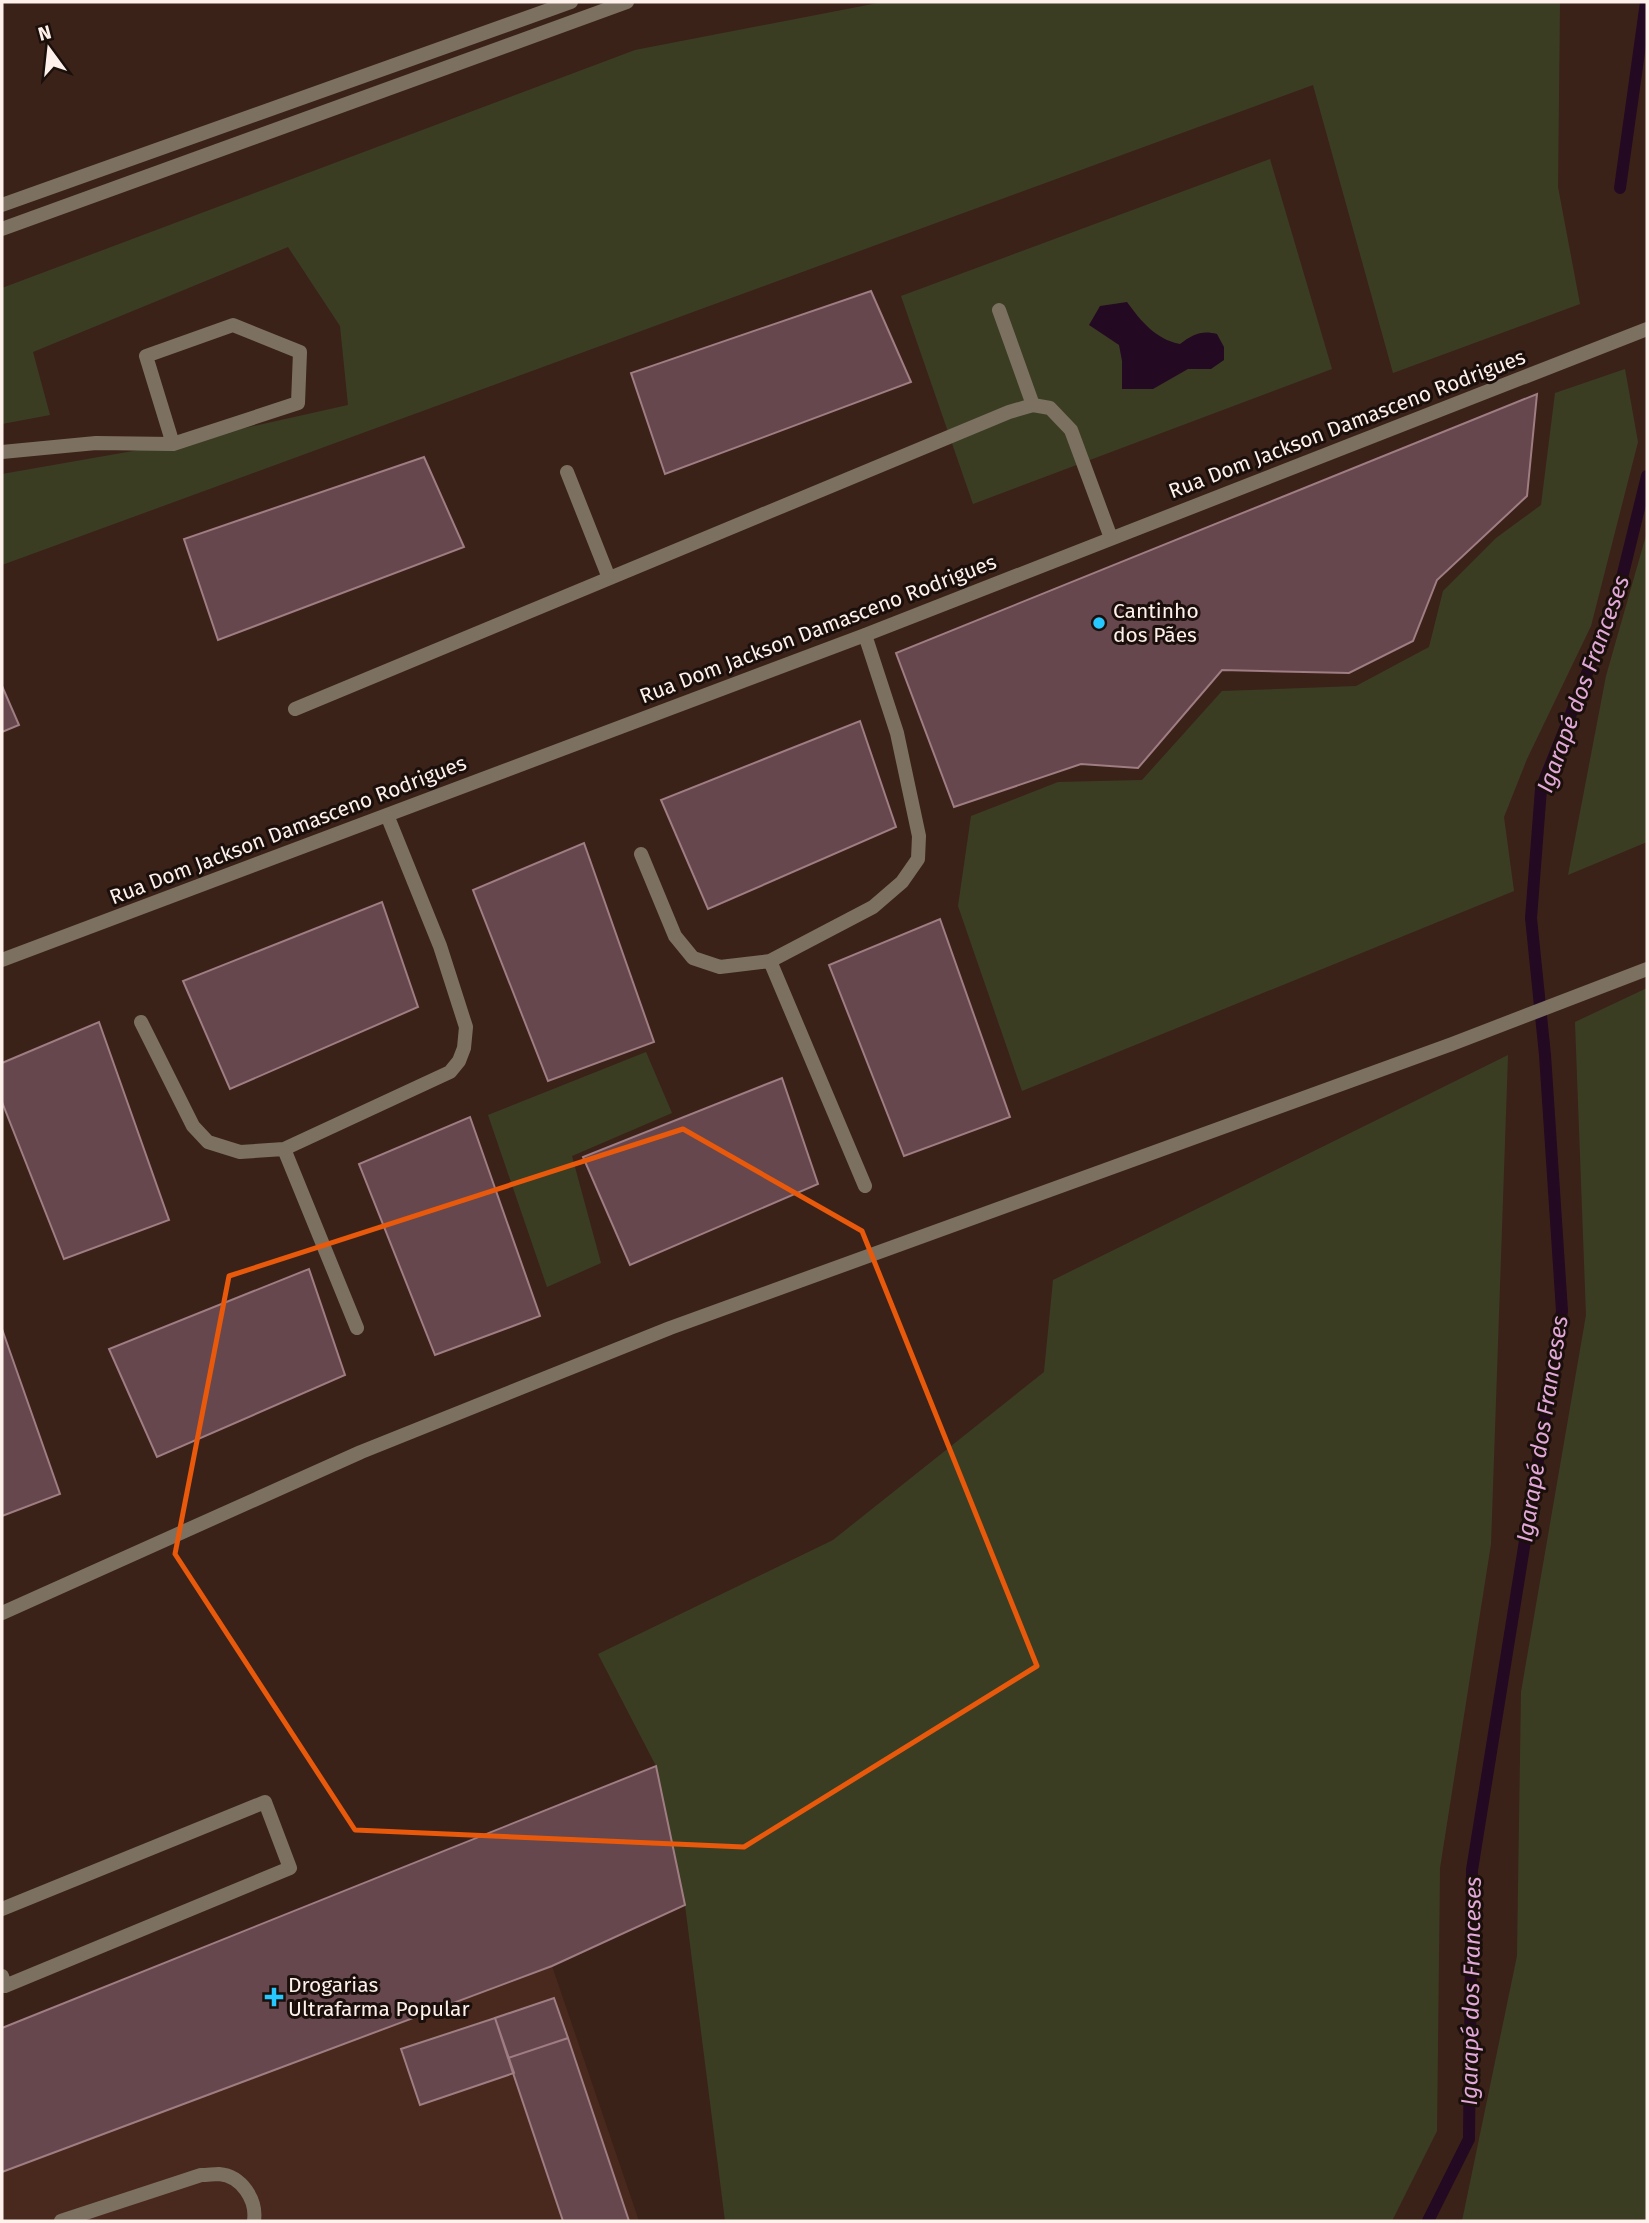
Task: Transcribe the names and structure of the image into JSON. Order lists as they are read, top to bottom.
{
  "streets": {
    "street": ["Rua Dom Jackson Damasceno Rodrigues"]
  },
  "water": ["Igarapé dos Franceses"],
  "places": {
    "other": ["Cantinho dos Pães"],
    "health": ["Drogarias Ultrafarma Popular"]
  },
  "north": "top"
}
